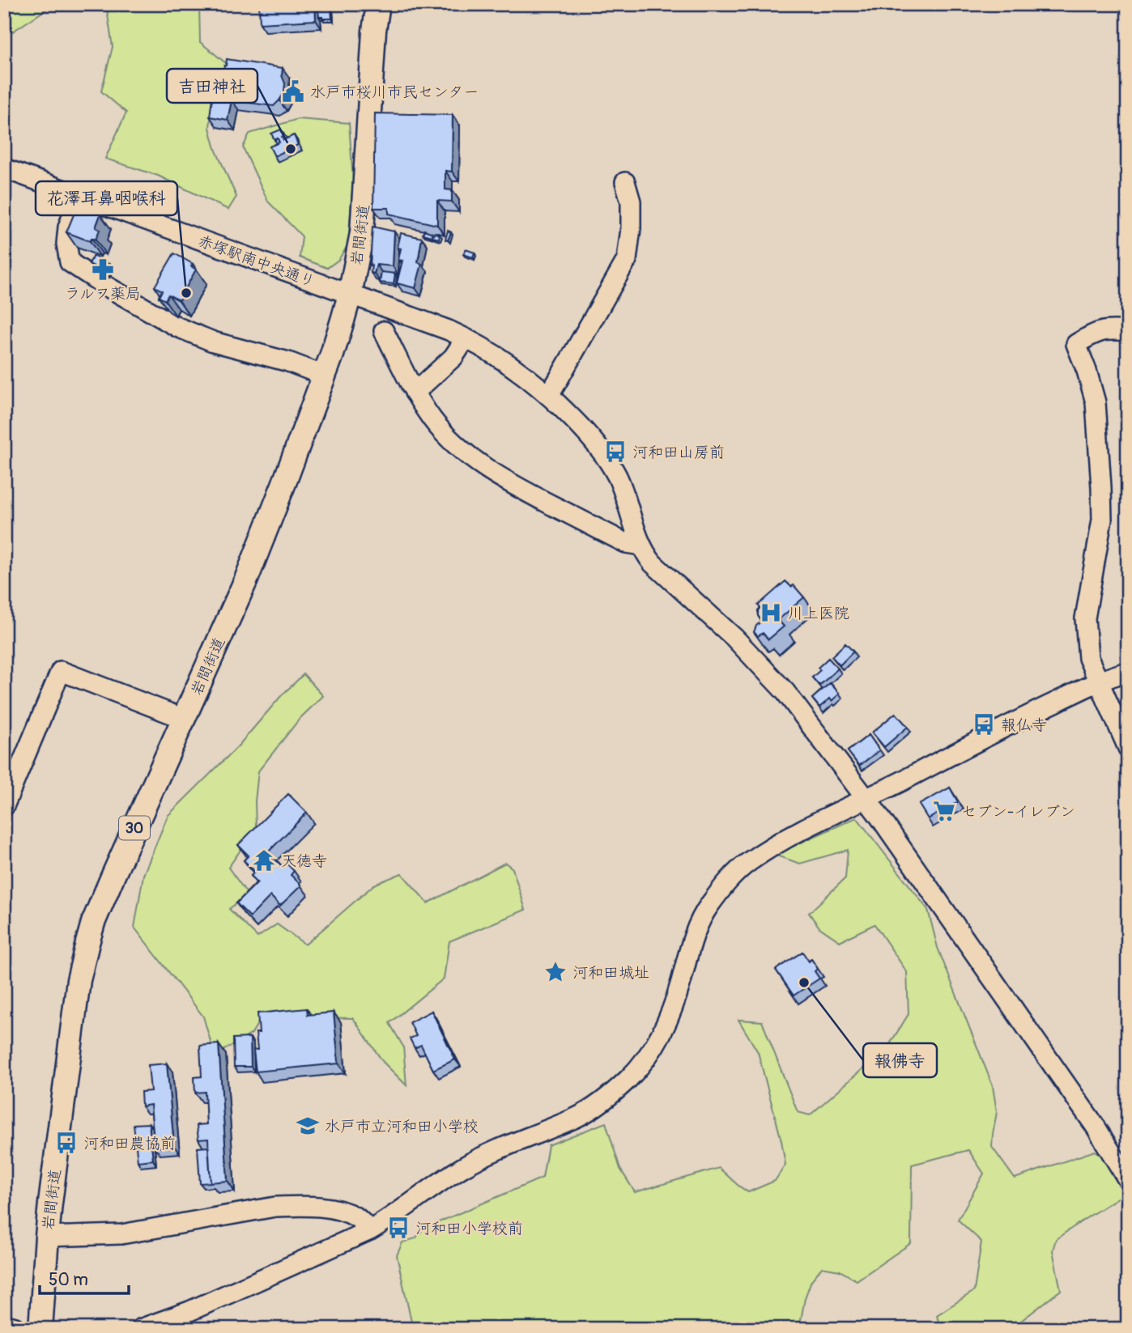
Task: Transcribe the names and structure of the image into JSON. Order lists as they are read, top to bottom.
{
  "streets": {
    "main road": ["岩間街道", "30"],
    "street": ["赤塚駅南中央通り"]
  },
  "crossings": [
    ["岩間街道", "赤塚駅南中央通り"]
  ],
  "places": {
    "public building": ["水戸市桜川市民センター"],
    "other": ["吉田神社", "花澤耳鼻咽喉科", "報佛寺"],
    "pharmacy": ["ラルフ薬局"],
    "bus stop": [
      "河和田山房前",
      "報仏寺",
      "河和田農協前",
      "河和田小学校前"
    ],
    "hospital": ["川上医院"],
    "supermarket": ["セブン-イレブン"],
    "temple": ["天徳寺"],
    "place": ["河和田城址"],
    "school or university": ["水戸市立河和田小学校"]
  },
  "scale_bar": "50 m"
}
